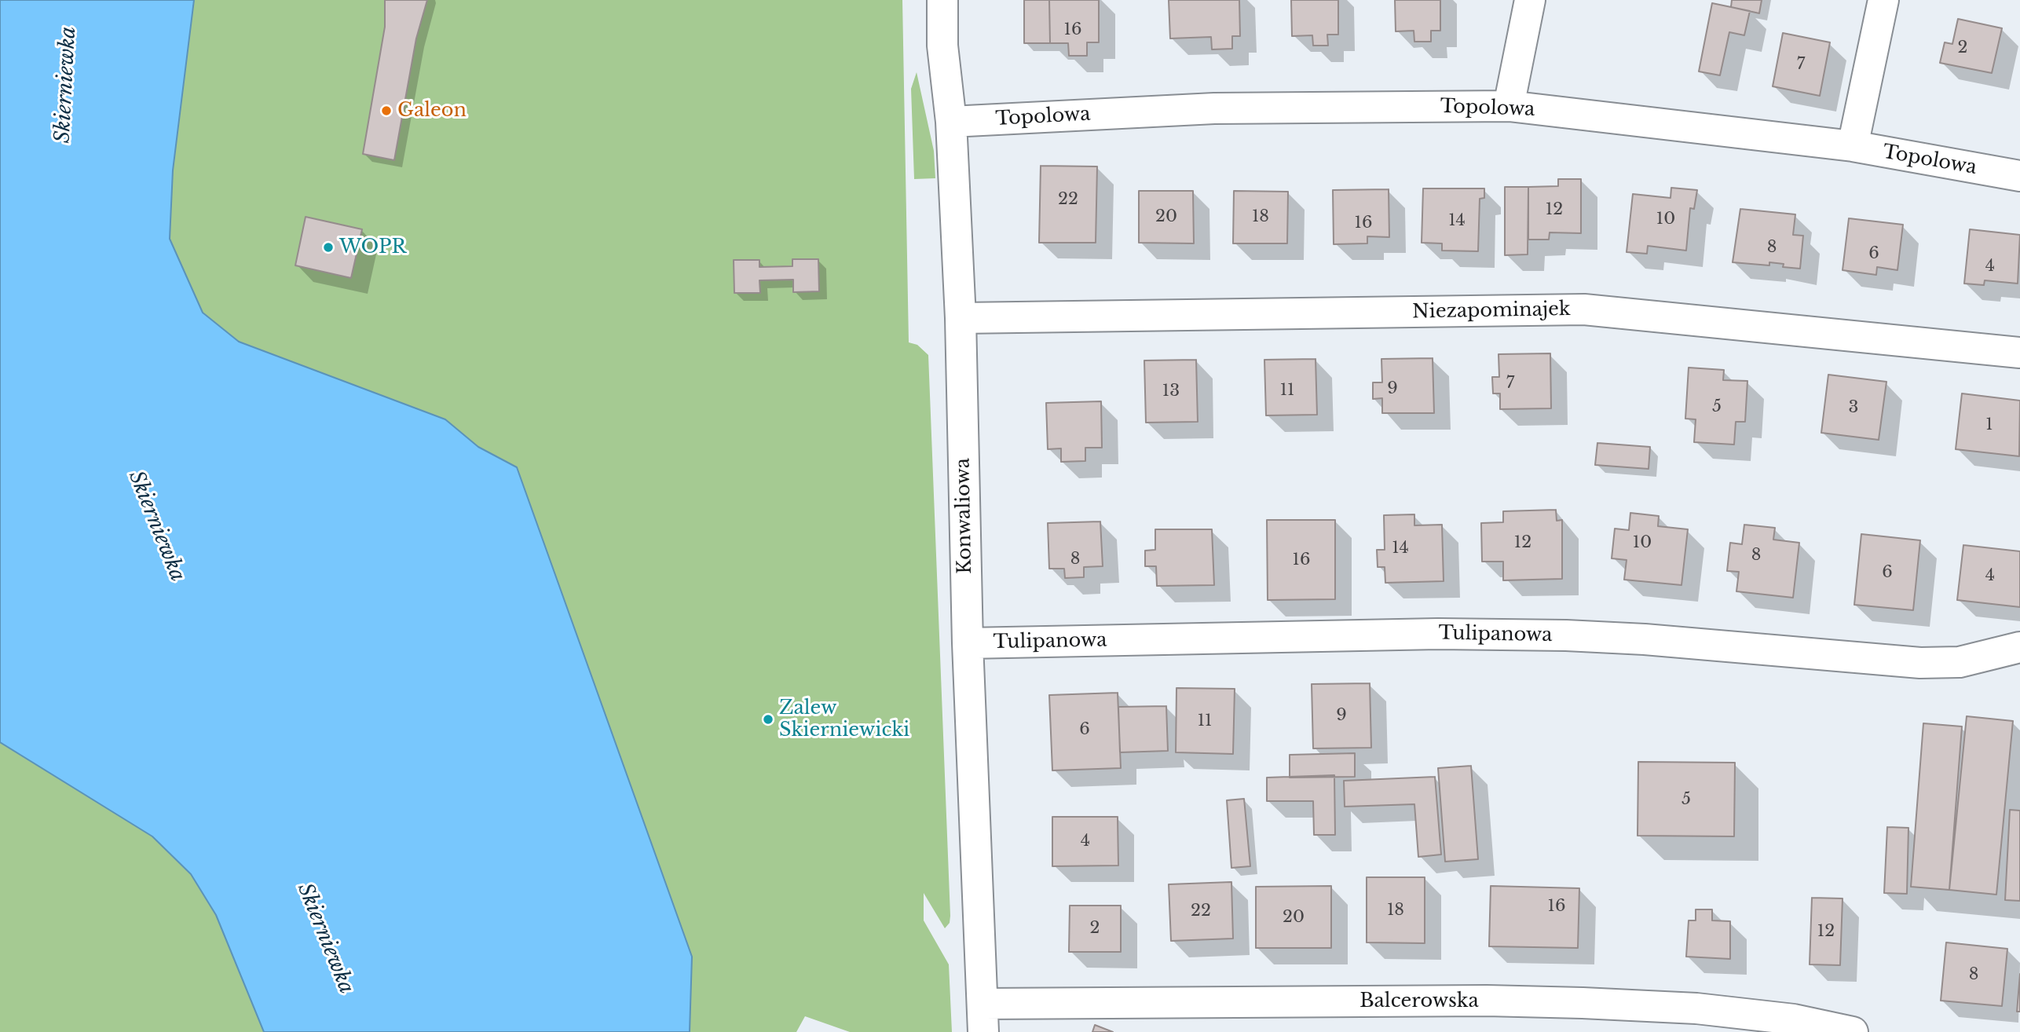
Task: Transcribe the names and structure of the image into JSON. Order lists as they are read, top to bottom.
{
  "streets": {
    "street": [
      "Topolowa",
      "Niezapominajek",
      "Konwaliowa",
      "Tulipanowa",
      "Balcerowska"
    ]
  },
  "crossings": [
    ["Topolowa", "Konwaliowa"],
    ["Niezapominajek", "Konwaliowa"],
    ["Konwaliowa", "Tulipanowa"],
    ["Konwaliowa", "Balcerowska"]
  ],
  "water": ["Skierniewka"],
  "places": ["Galeon", "WOPR", "Zalew Skierniewicki"],
  "house_numbers": [
    "16",
    "2",
    "7",
    "22",
    "12",
    "20",
    "18",
    "10",
    "14",
    "16",
    "8",
    "6",
    "4",
    "7",
    "9",
    "11",
    "13",
    "5",
    "3",
    "1",
    "12",
    "10",
    "14",
    "8",
    "8",
    "16",
    "6",
    "4",
    "9",
    "11",
    "6",
    "5",
    "4",
    "16",
    "18",
    "22",
    "20",
    "2",
    "12",
    "8"
  ]
}
